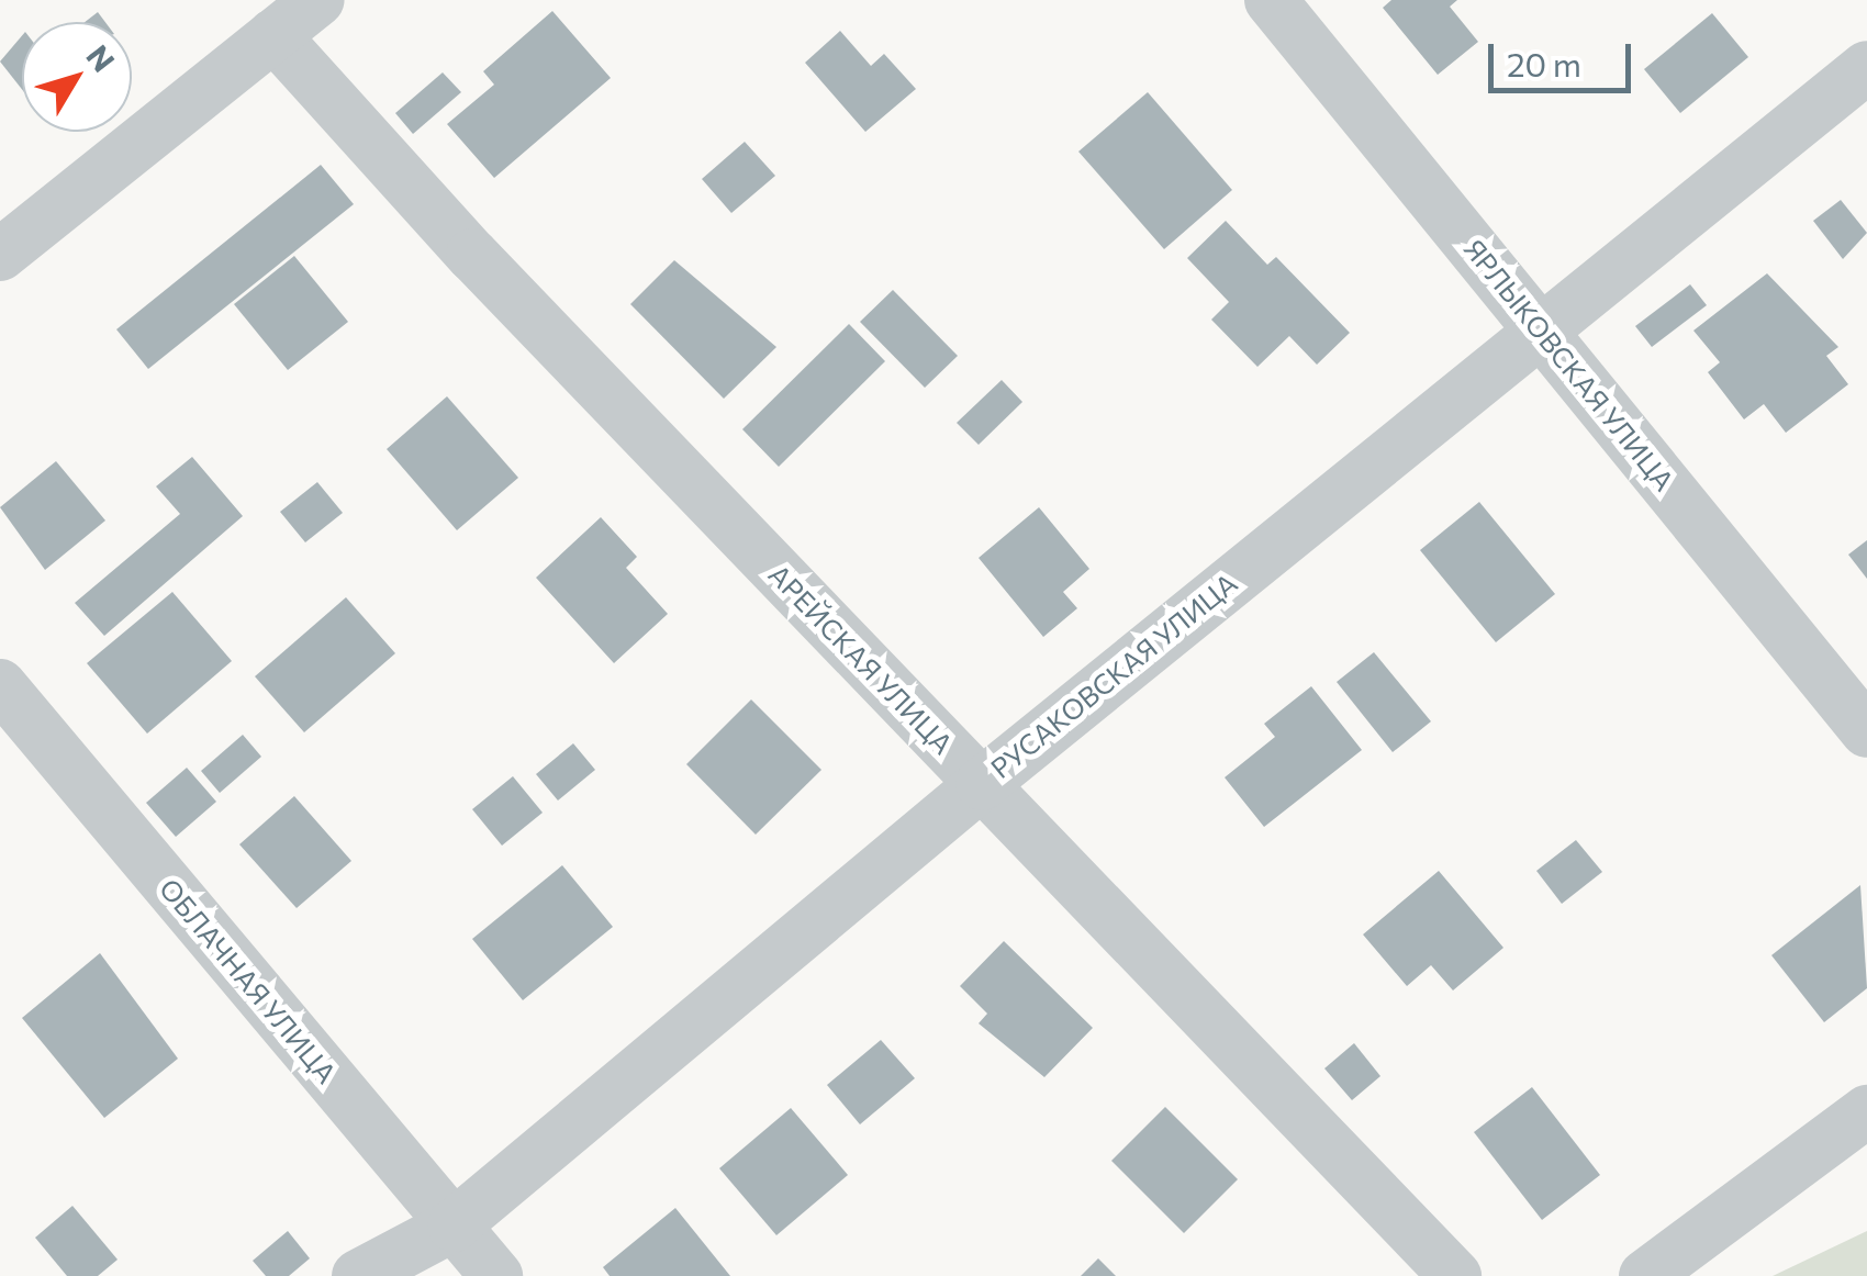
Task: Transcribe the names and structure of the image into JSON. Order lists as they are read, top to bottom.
{
  "streets": {
    "street": [
      "ЯРЛЫКОВСКАЯ УЛИЦА",
      "АРЕЙСКАЯ УЛИЦА",
      "РУСАКОВСКАЯ УЛИЦА",
      "ОБЛАЧНАЯ УЛИЦА"
    ]
  },
  "crossings": [
    ["ЯРЛЫКОВСКАЯ УЛИЦА", "РУСАКОВСКАЯ УЛИЦА"],
    ["АРЕЙСКАЯ УЛИЦА", "РУСАКОВСКАЯ УЛИЦА"],
    ["РУСАКОВСКАЯ УЛИЦА", "ОБЛАЧНАЯ УЛИЦА"]
  ],
  "scale_bar": "20 m",
  "north": "top right"
}
